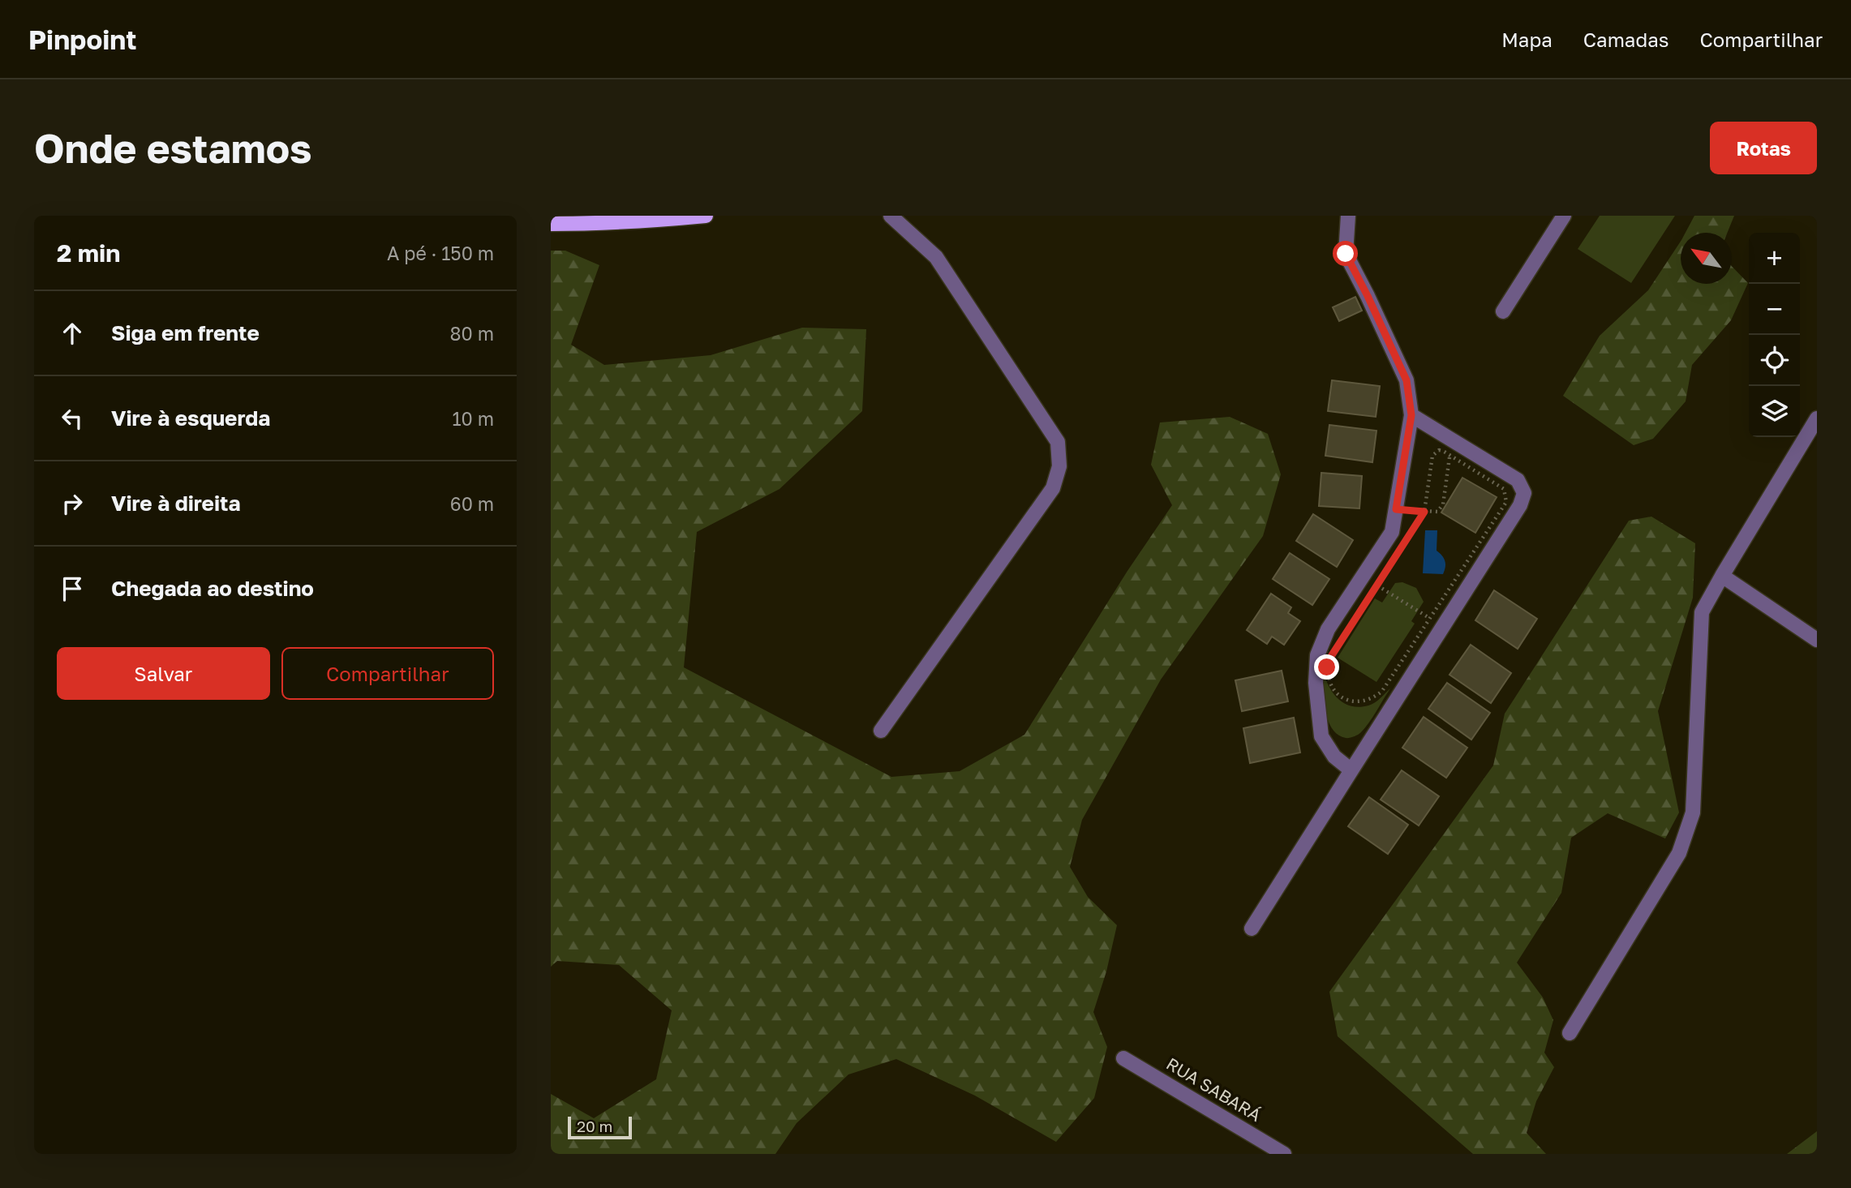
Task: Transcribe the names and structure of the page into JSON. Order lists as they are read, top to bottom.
{
  "streets": {
    "street": ["RUA SABARÁ"]
  },
  "scale_bar": "20 m",
  "north": "top left",
  "page": {
    "header": "Pinpoint",
    "nav": ["Mapa", "Camadas", "Compartilhar"],
    "buttons": [
      "Rotas",
      ["Salvar", "Compartilhar"]
    ],
    "title": "Onde estamos",
    "heading": ["2 min", "A pé · 150 m"],
    "map_buttons": ["+", "−"],
    "list": [
      ["Siga em frente", "80 m"],
      ["Vire à esquerda", "10 m"],
      ["Vire à direita", "60 m"],
      "Chegada ao destino"
    ],
    "scale": "20 m"
  }
}
